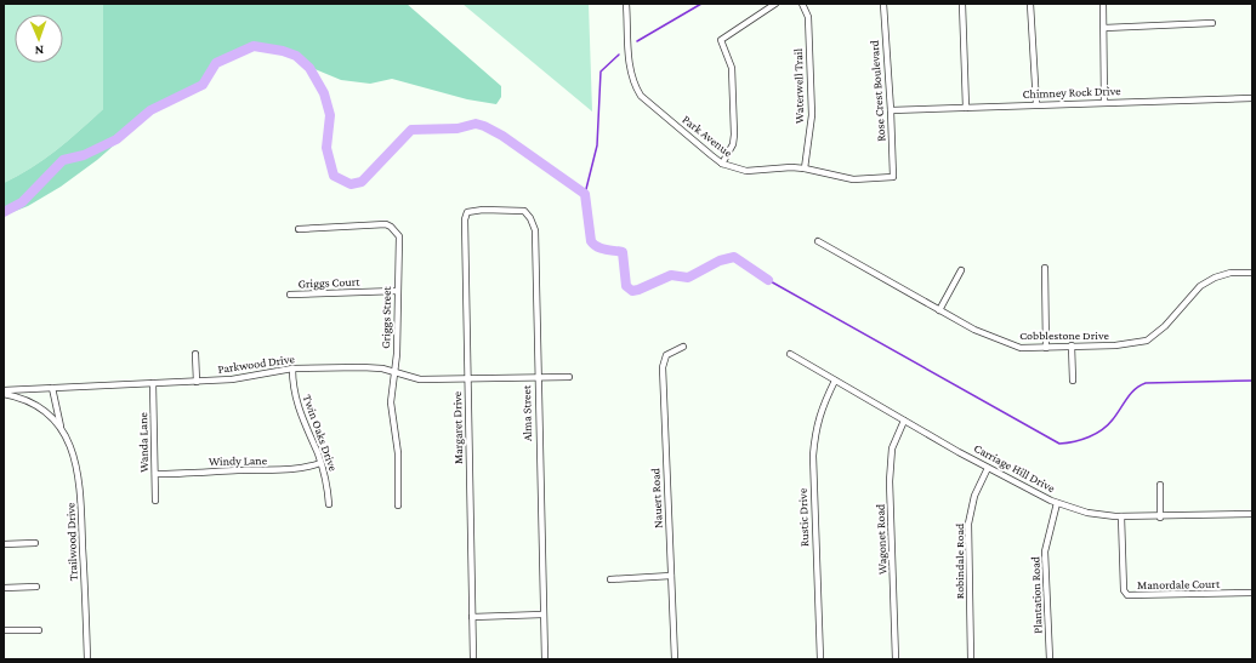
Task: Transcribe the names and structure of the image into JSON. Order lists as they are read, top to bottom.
{
  "streets": {
    "street": [
      "Waterwell Trail",
      "Rose Crest Boulevard",
      "Chimney Rock Drive",
      "Park Avenue",
      "Griggs Court",
      "Griggs Street",
      "Cobblestone Drive",
      "Parkwood Drive",
      "Alma Street",
      "Margaret Drive",
      "Twin Oaks Drive",
      "Wanda Lane",
      "Windy Lane",
      "Carriage Hill Drive",
      "Nauert Road",
      "Rustic Drive",
      "Wagonet Road",
      "Trailwood Drive",
      "Robindale Road",
      "Manordale Court",
      "Plantation Road"
    ]
  },
  "crossings": [
    ["Waterwell Trail", "Park Avenue"],
    ["Rose Crest Boulevard", "Chimney Rock Drive"],
    ["Rose Crest Boulevard", "Park Avenue"],
    ["Griggs Court", "Griggs Street"],
    ["Griggs Street", "Parkwood Drive"],
    ["Parkwood Drive", "Alma Street"],
    ["Parkwood Drive", "Margaret Drive"],
    ["Parkwood Drive", "Twin Oaks Drive"],
    ["Parkwood Drive", "Wanda Lane"],
    ["Parkwood Drive", "Trailwood Drive"],
    ["Alma Street", "Margaret Drive"],
    ["Twin Oaks Drive", "Windy Lane"],
    ["Wanda Lane", "Windy Lane"],
    ["Carriage Hill Drive", "Rustic Drive"],
    ["Carriage Hill Drive", "Wagonet Road"],
    ["Carriage Hill Drive", "Robindale Road"],
    ["Carriage Hill Drive", "Manordale Court"],
    ["Carriage Hill Drive", "Plantation Road"]
  ],
  "north": "bottom"
}
